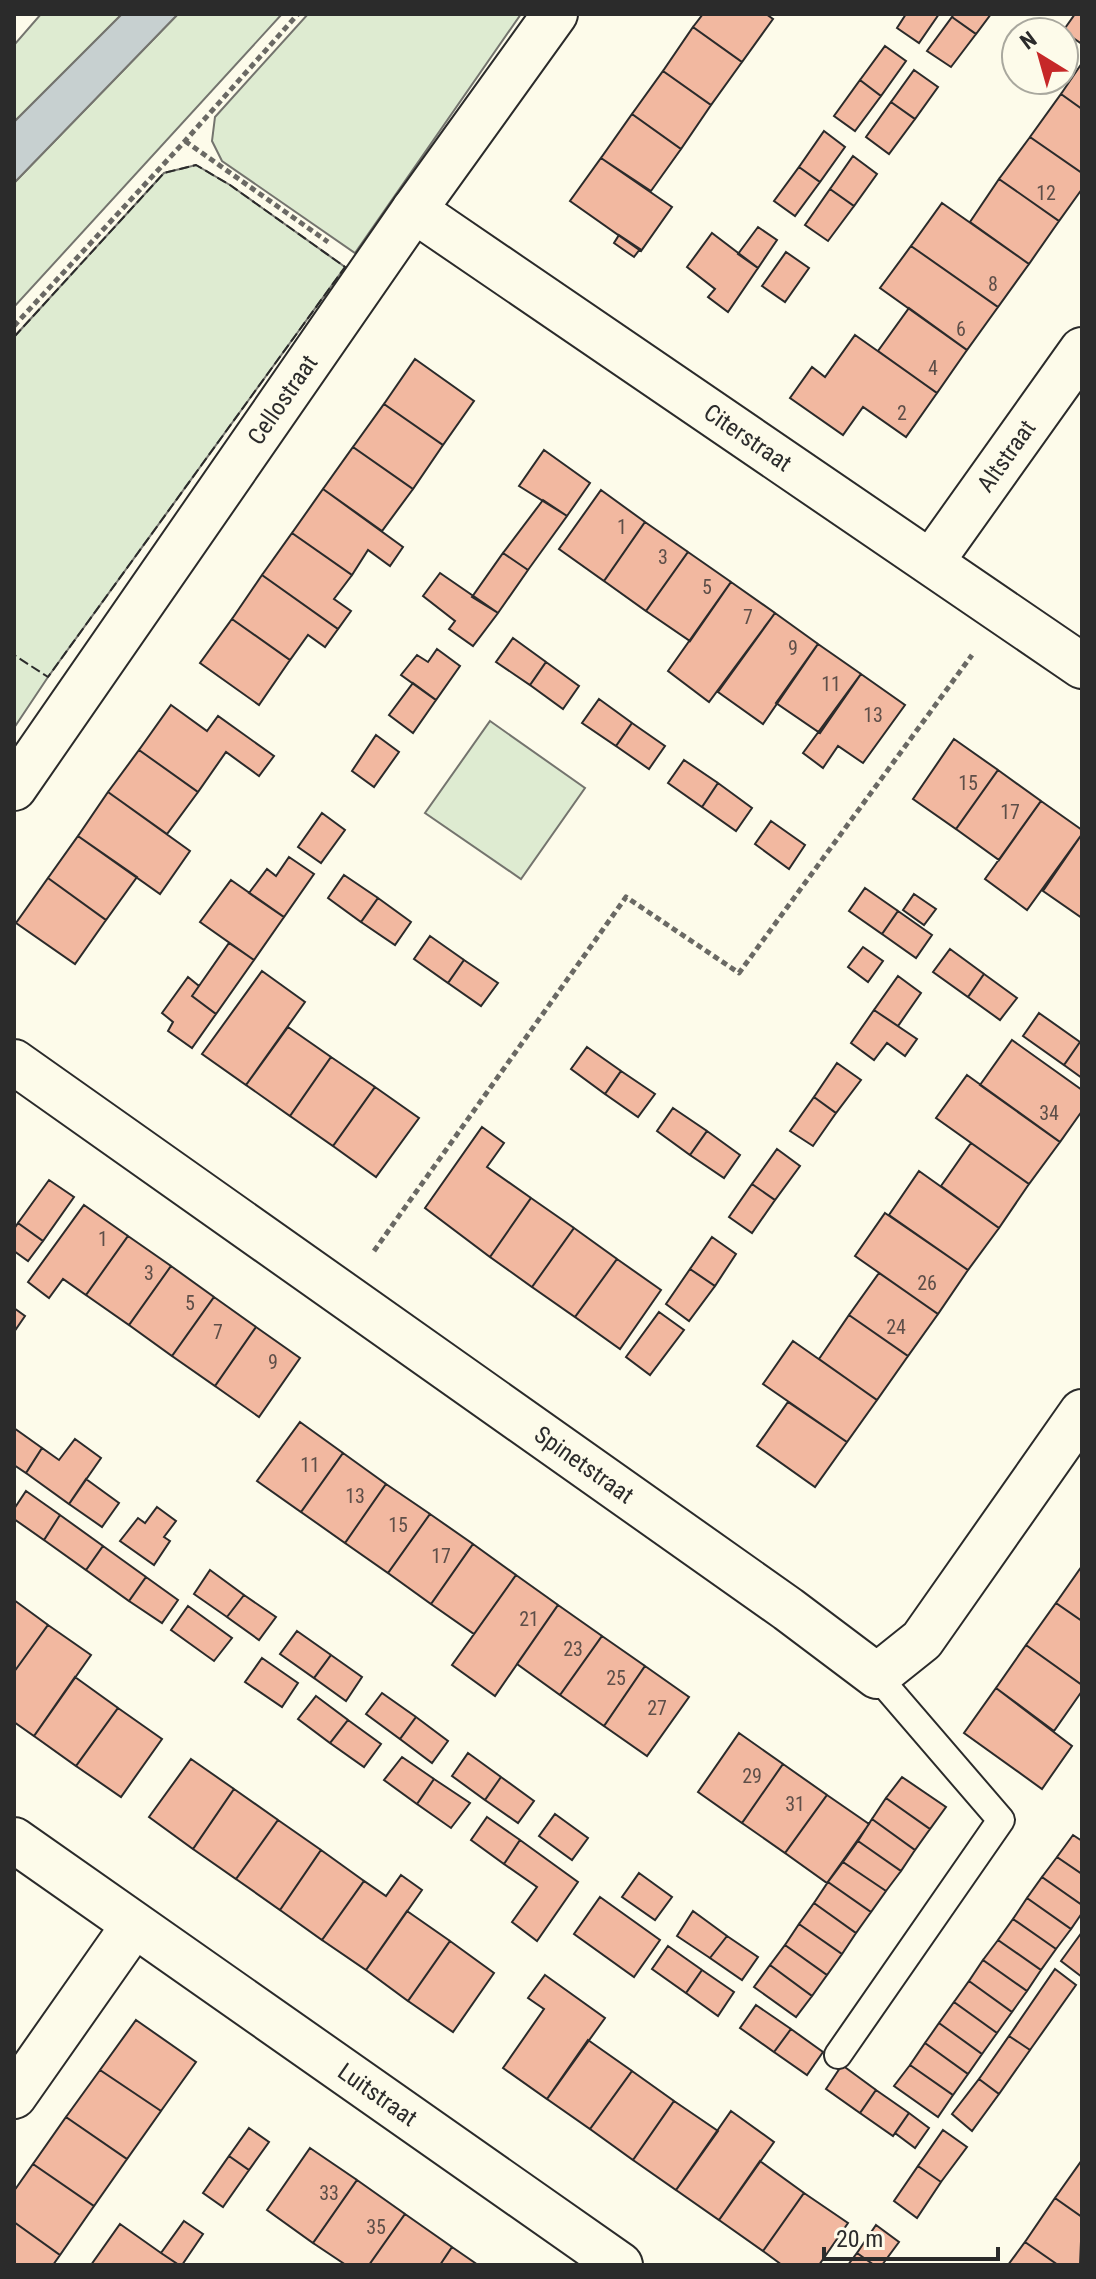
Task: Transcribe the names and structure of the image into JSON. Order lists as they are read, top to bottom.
{
  "streets": {
    "street": [
      "Cellostraat",
      "Citerstraat",
      "Altstraat",
      "Spinetstraat",
      "Luitstraat"
    ]
  },
  "crossings": [
    ["Cellostraat", "Citerstraat"],
    ["Citerstraat", "Altstraat"]
  ],
  "house_numbers": [
    "12",
    "8",
    "6",
    "4",
    "2",
    "1",
    "3",
    "5",
    "7",
    "9",
    "11",
    "13",
    "15",
    "17",
    "34",
    "1",
    "3",
    "26",
    "5",
    "24",
    "7",
    "9",
    "11",
    "13",
    "15",
    "17",
    "21",
    "23",
    "25",
    "27",
    "29",
    "31",
    "33",
    "35"
  ],
  "scale_bar": "20 m",
  "north": "top left"
}
